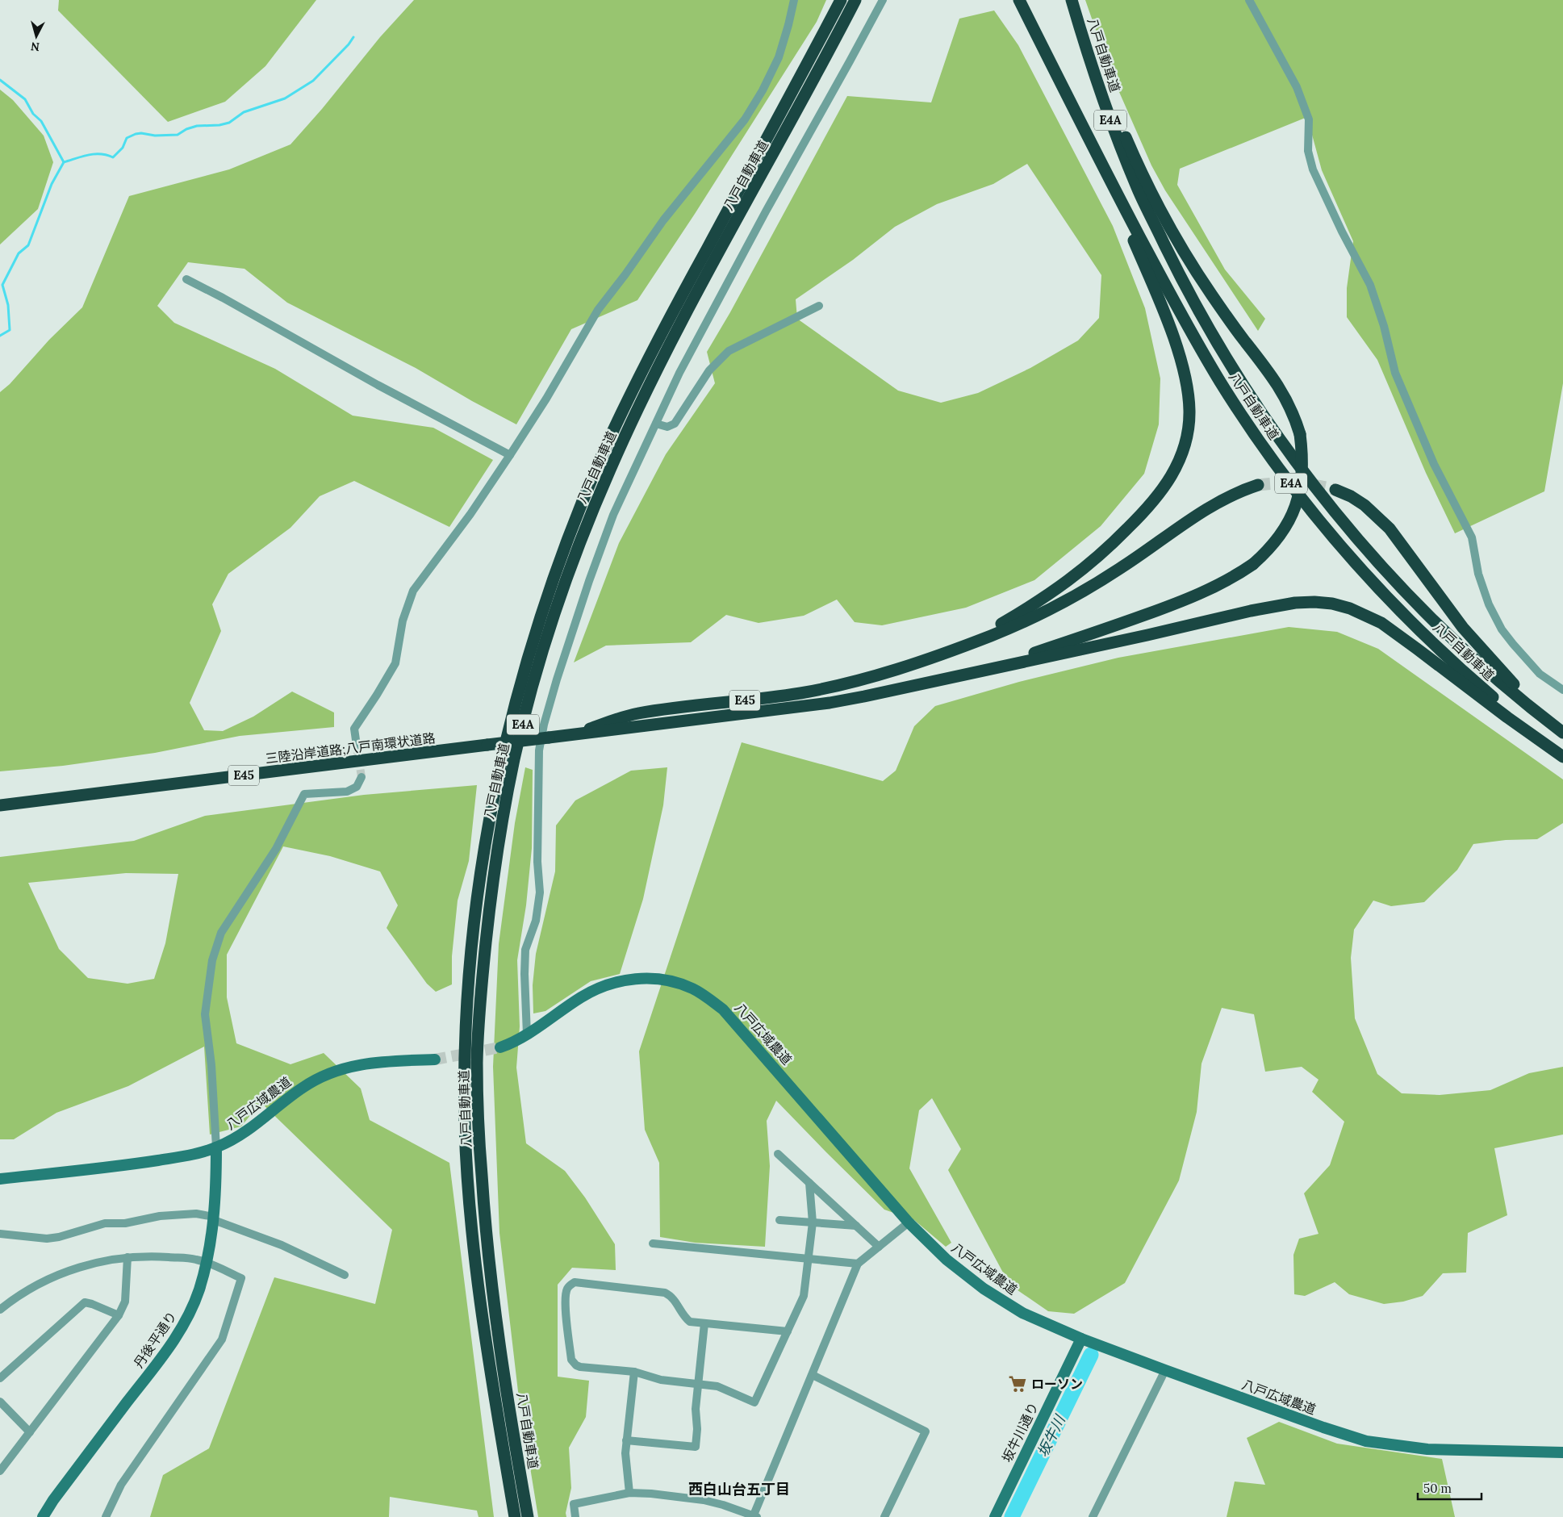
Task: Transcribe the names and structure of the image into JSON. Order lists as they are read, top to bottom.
{
  "streets": {
    "highway": [
      "八戸自動車道",
      "E4A",
      "E45",
      "三陸沿岸道路;八戸南環状道路"
    ],
    "street": ["八戸広域農道", "丹後平通り", "坂牛川通り"]
  },
  "crossings": [
    ["八戸広域農道", "丹後平通り"],
    ["八戸広域農道", "坂牛川通り"]
  ],
  "districts": ["西白山台五丁目"],
  "water": ["坂牛川"],
  "places": {
    "supermarket": ["ローソン"]
  },
  "scale_bar": "50 m",
  "north": "bottom"
}
